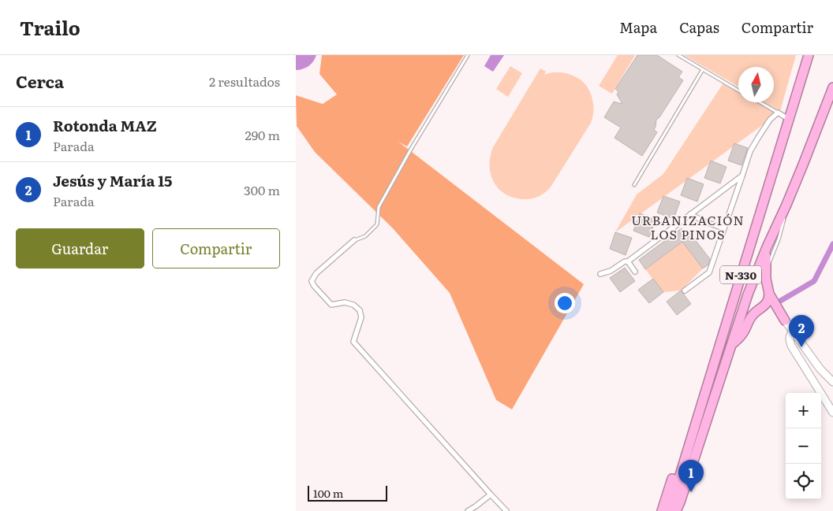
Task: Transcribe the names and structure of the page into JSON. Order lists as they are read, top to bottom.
{
  "streets": {
    "highway": ["N-330"]
  },
  "districts": ["URBANIZACIÓN LOS PINOS"],
  "scale_bar": "100 m",
  "north": "top",
  "page": {
    "header": "Trailo",
    "nav": ["Mapa", "Capas", "Compartir"],
    "heading": ["Cerca", "2 resultados"],
    "list": [
      {
        "mark": "1",
        "name": "Rotonda MAZ",
        "note": "Parada",
        "value": "290 m"
      },
      {
        "mark": "2",
        "name": "Jesús y María 15",
        "note": "Parada",
        "value": "300 m"
      }
    ],
    "buttons": ["Guardar", "Compartir"],
    "pins": ["2", "1"],
    "map_buttons": ["+", "−"],
    "scale": "100 m"
  }
}
